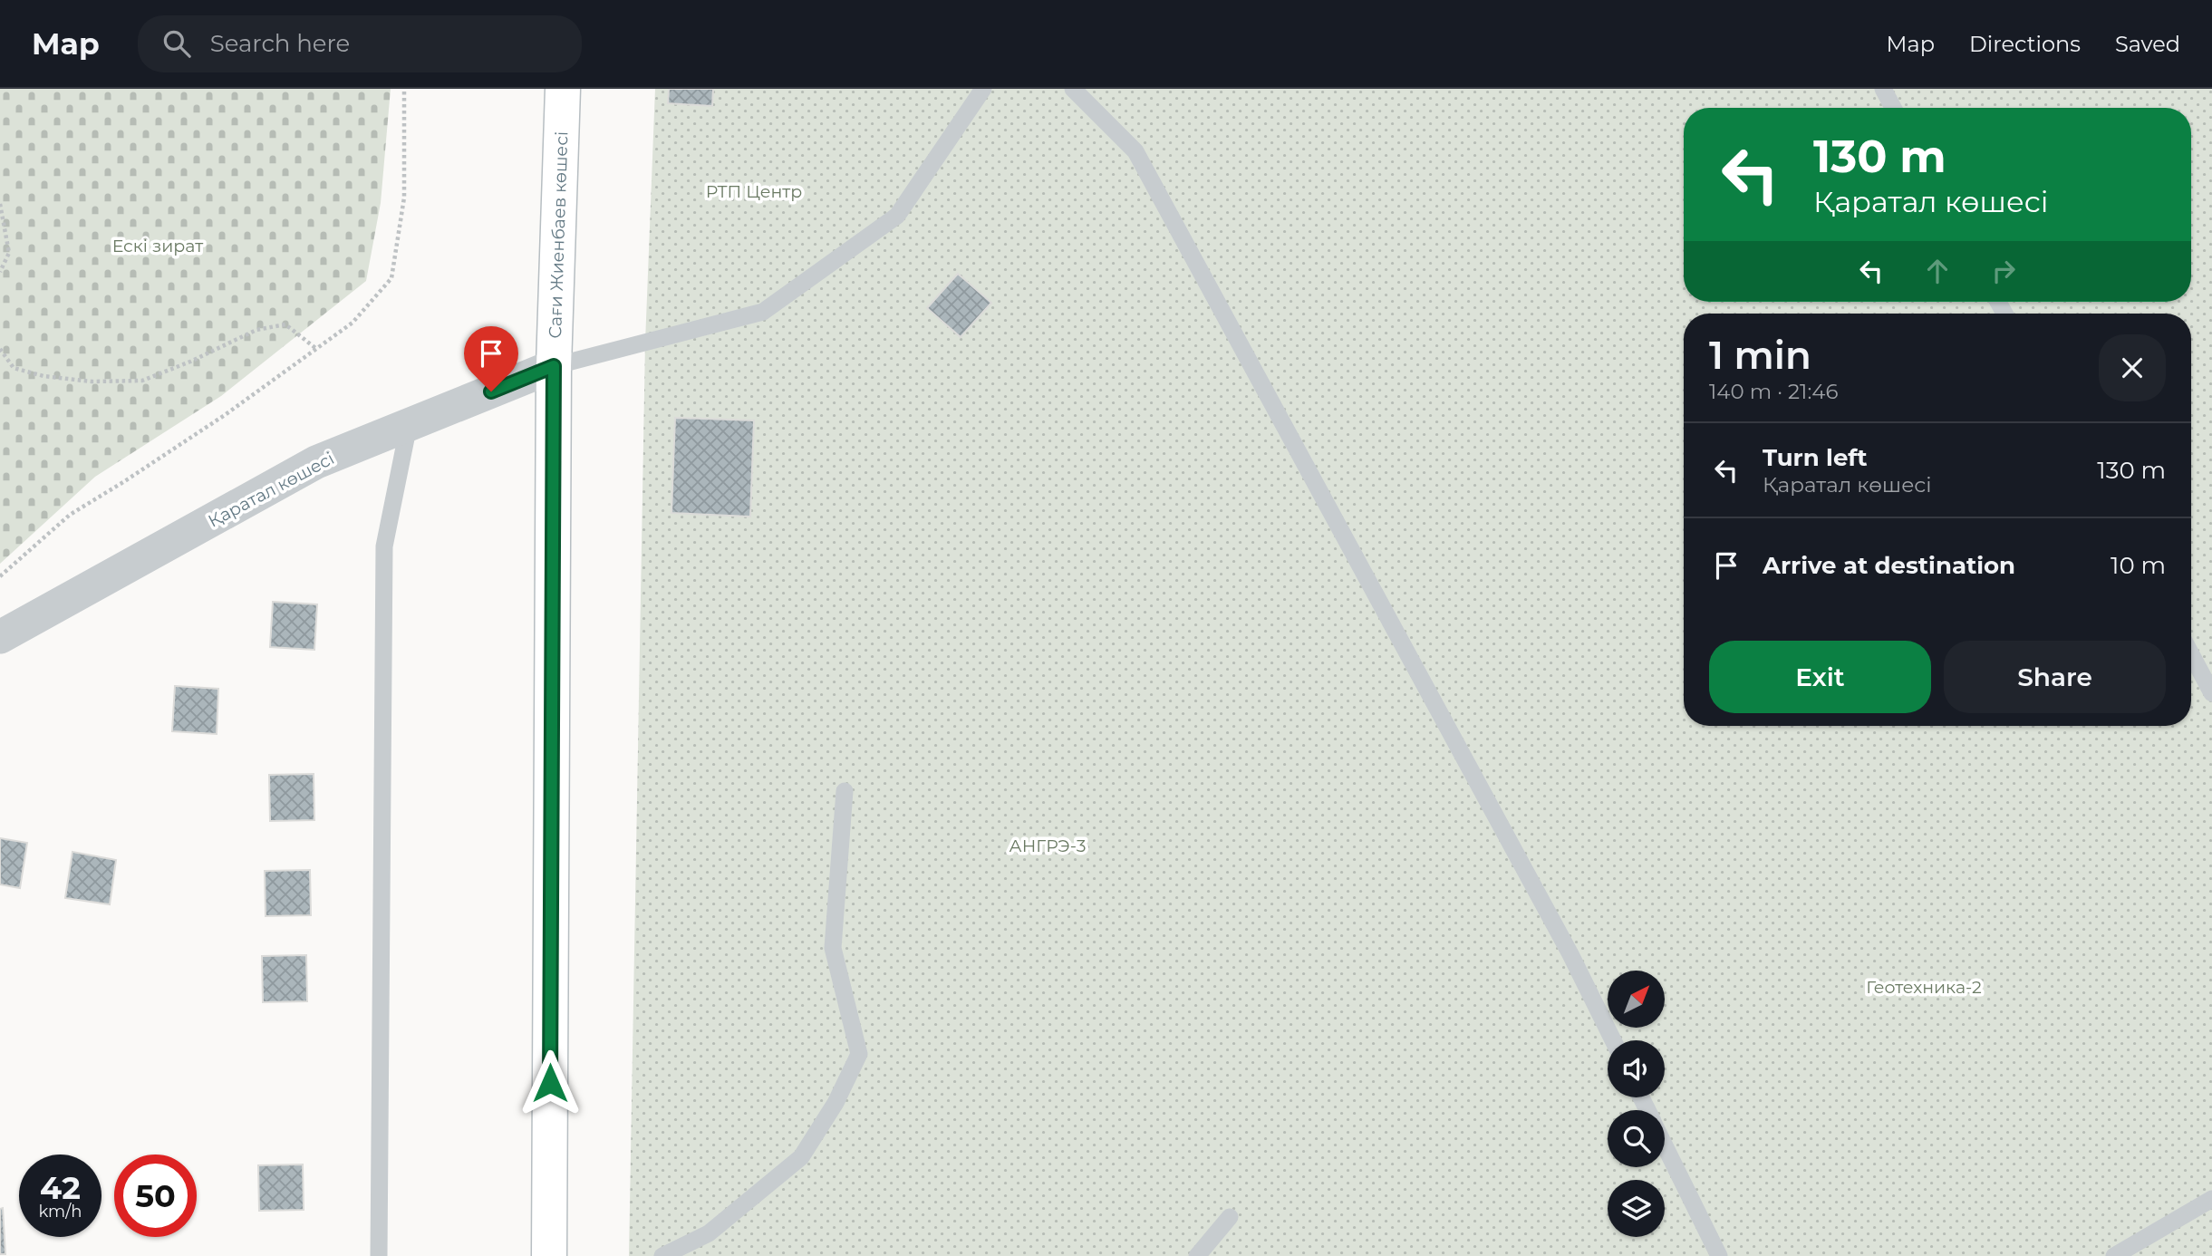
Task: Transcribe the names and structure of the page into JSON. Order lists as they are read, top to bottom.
{
  "streets": {
    "main road": ["Сағи Жиенбаев көшесі"],
    "street": ["Қаратал көшесі"]
  },
  "crossings": [
    ["Сағи Жиенбаев көшесі", "Қаратал көшесі"]
  ],
  "parks": [
    "РТП Центр",
    "Ескі зират",
    "АНГРЭ-3",
    "Геотехника-2"
  ],
  "north": "top right",
  "page": {
    "header": "Map",
    "search": "Search here",
    "nav": ["Map", "Directions", "Saved"],
    "turn": ["130 m", "Қаратал көшесі"],
    "heading": ["1 min", "140 m · 21:46"],
    "list": [
      {
        "name": "Turn left",
        "note": "Қаратал көшесі",
        "value": "130 m"
      },
      {
        "name": "Arrive at destination",
        "value": "10 m"
      }
    ],
    "buttons": ["Exit", "Share"],
    "speed": "42 km/h",
    "limit": "50"
  }
}
